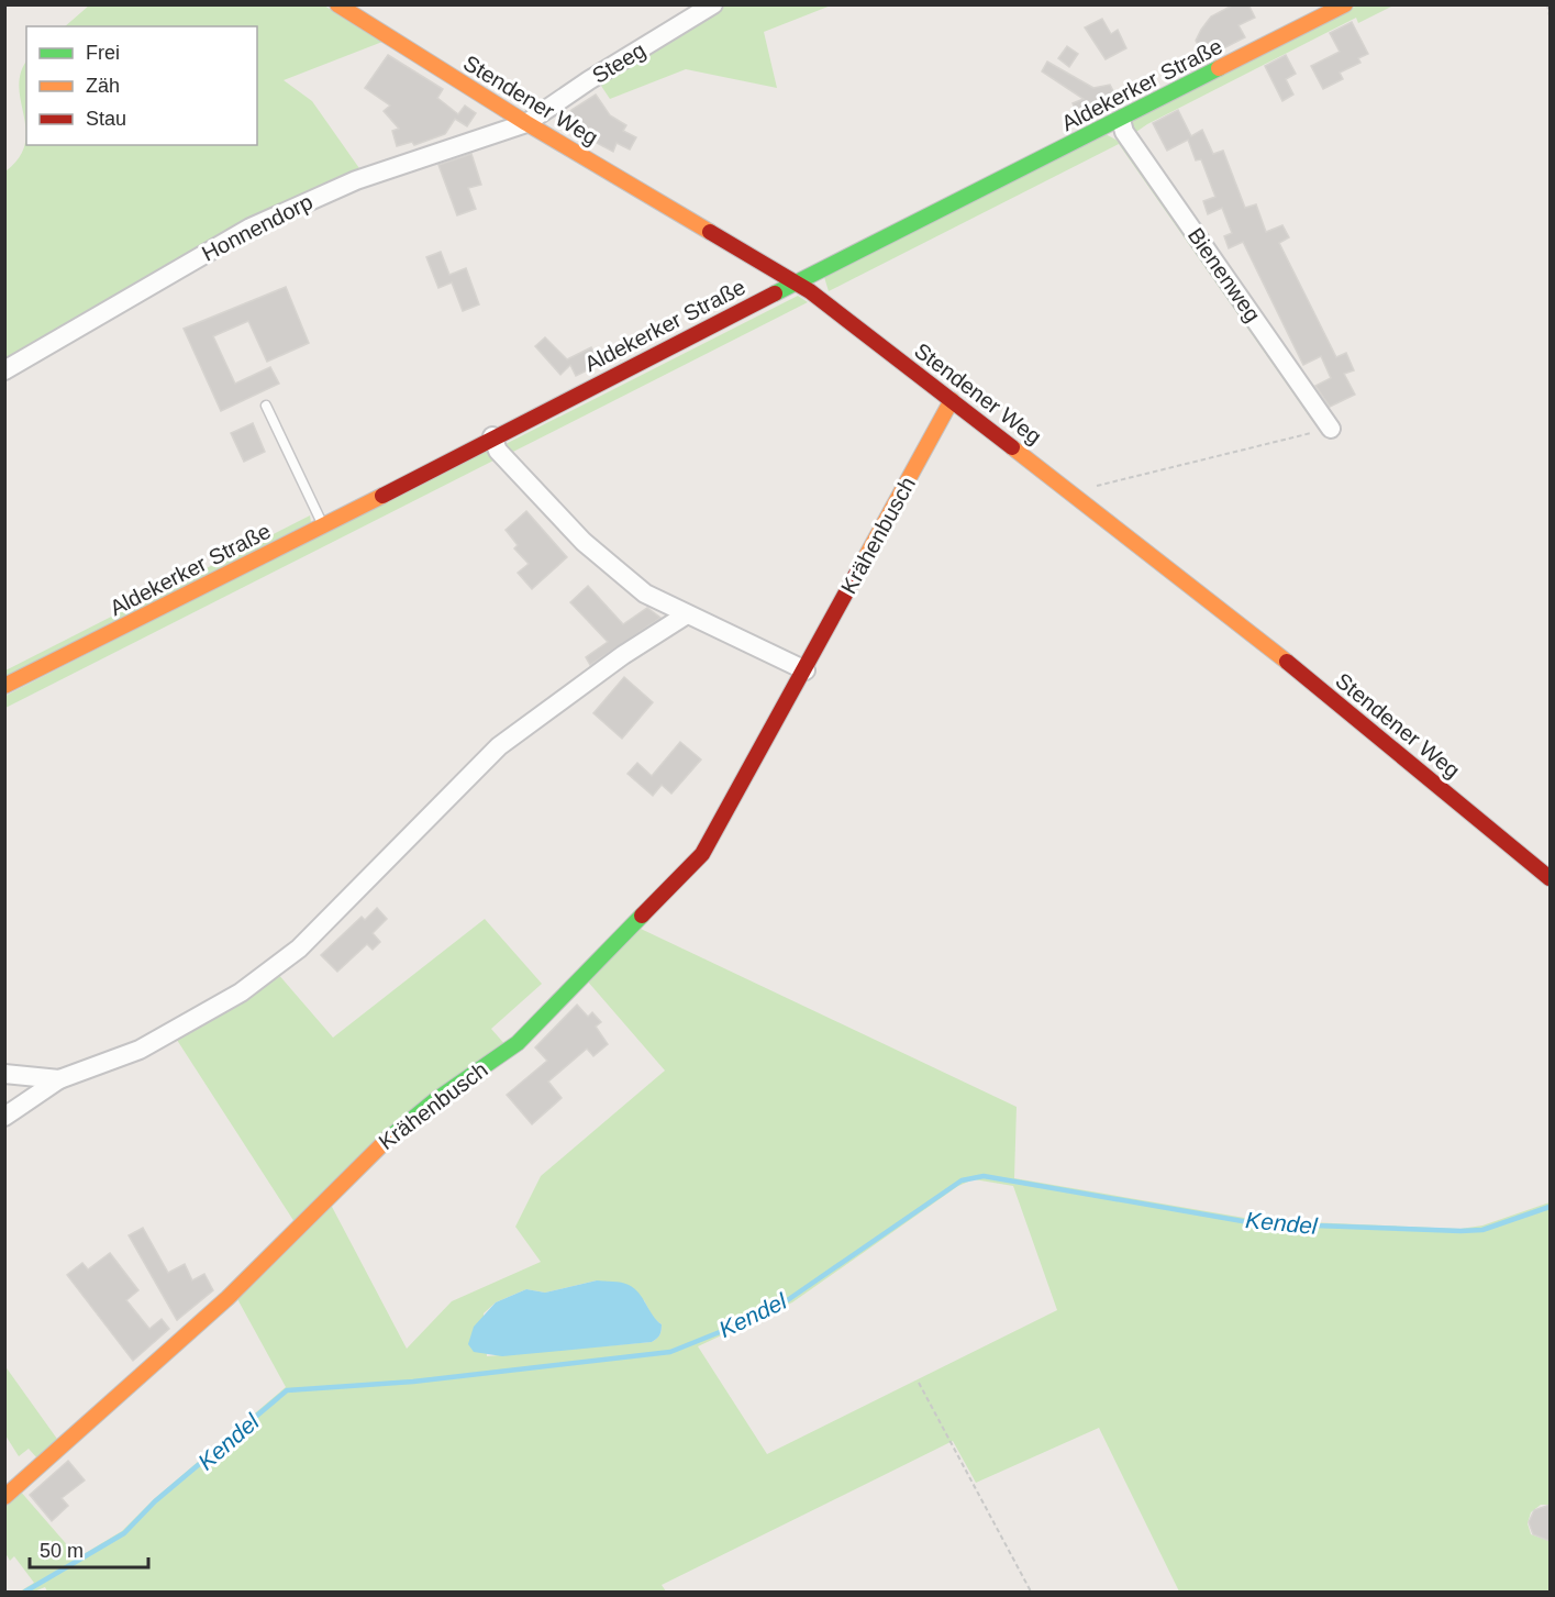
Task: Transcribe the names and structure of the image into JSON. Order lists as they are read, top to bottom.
{
  "streets": {
    "street": [
      "Steeg",
      "Aldekerker Straße",
      "Stendener Weg",
      "Honnendorp",
      "Bienenweg",
      "Krähenbusch"
    ]
  },
  "crossings": [
    ["Steeg", "Stendener Weg"],
    ["Steeg", "Honnendorp"],
    ["Aldekerker Straße", "Stendener Weg"],
    ["Aldekerker Straße", "Bienenweg"],
    ["Stendener Weg", "Honnendorp"],
    ["Stendener Weg", "Krähenbusch"]
  ],
  "water": ["Kendel"],
  "legend": ["Frei", "Zäh", "Stau"],
  "scale_bar": "50 m"
}
